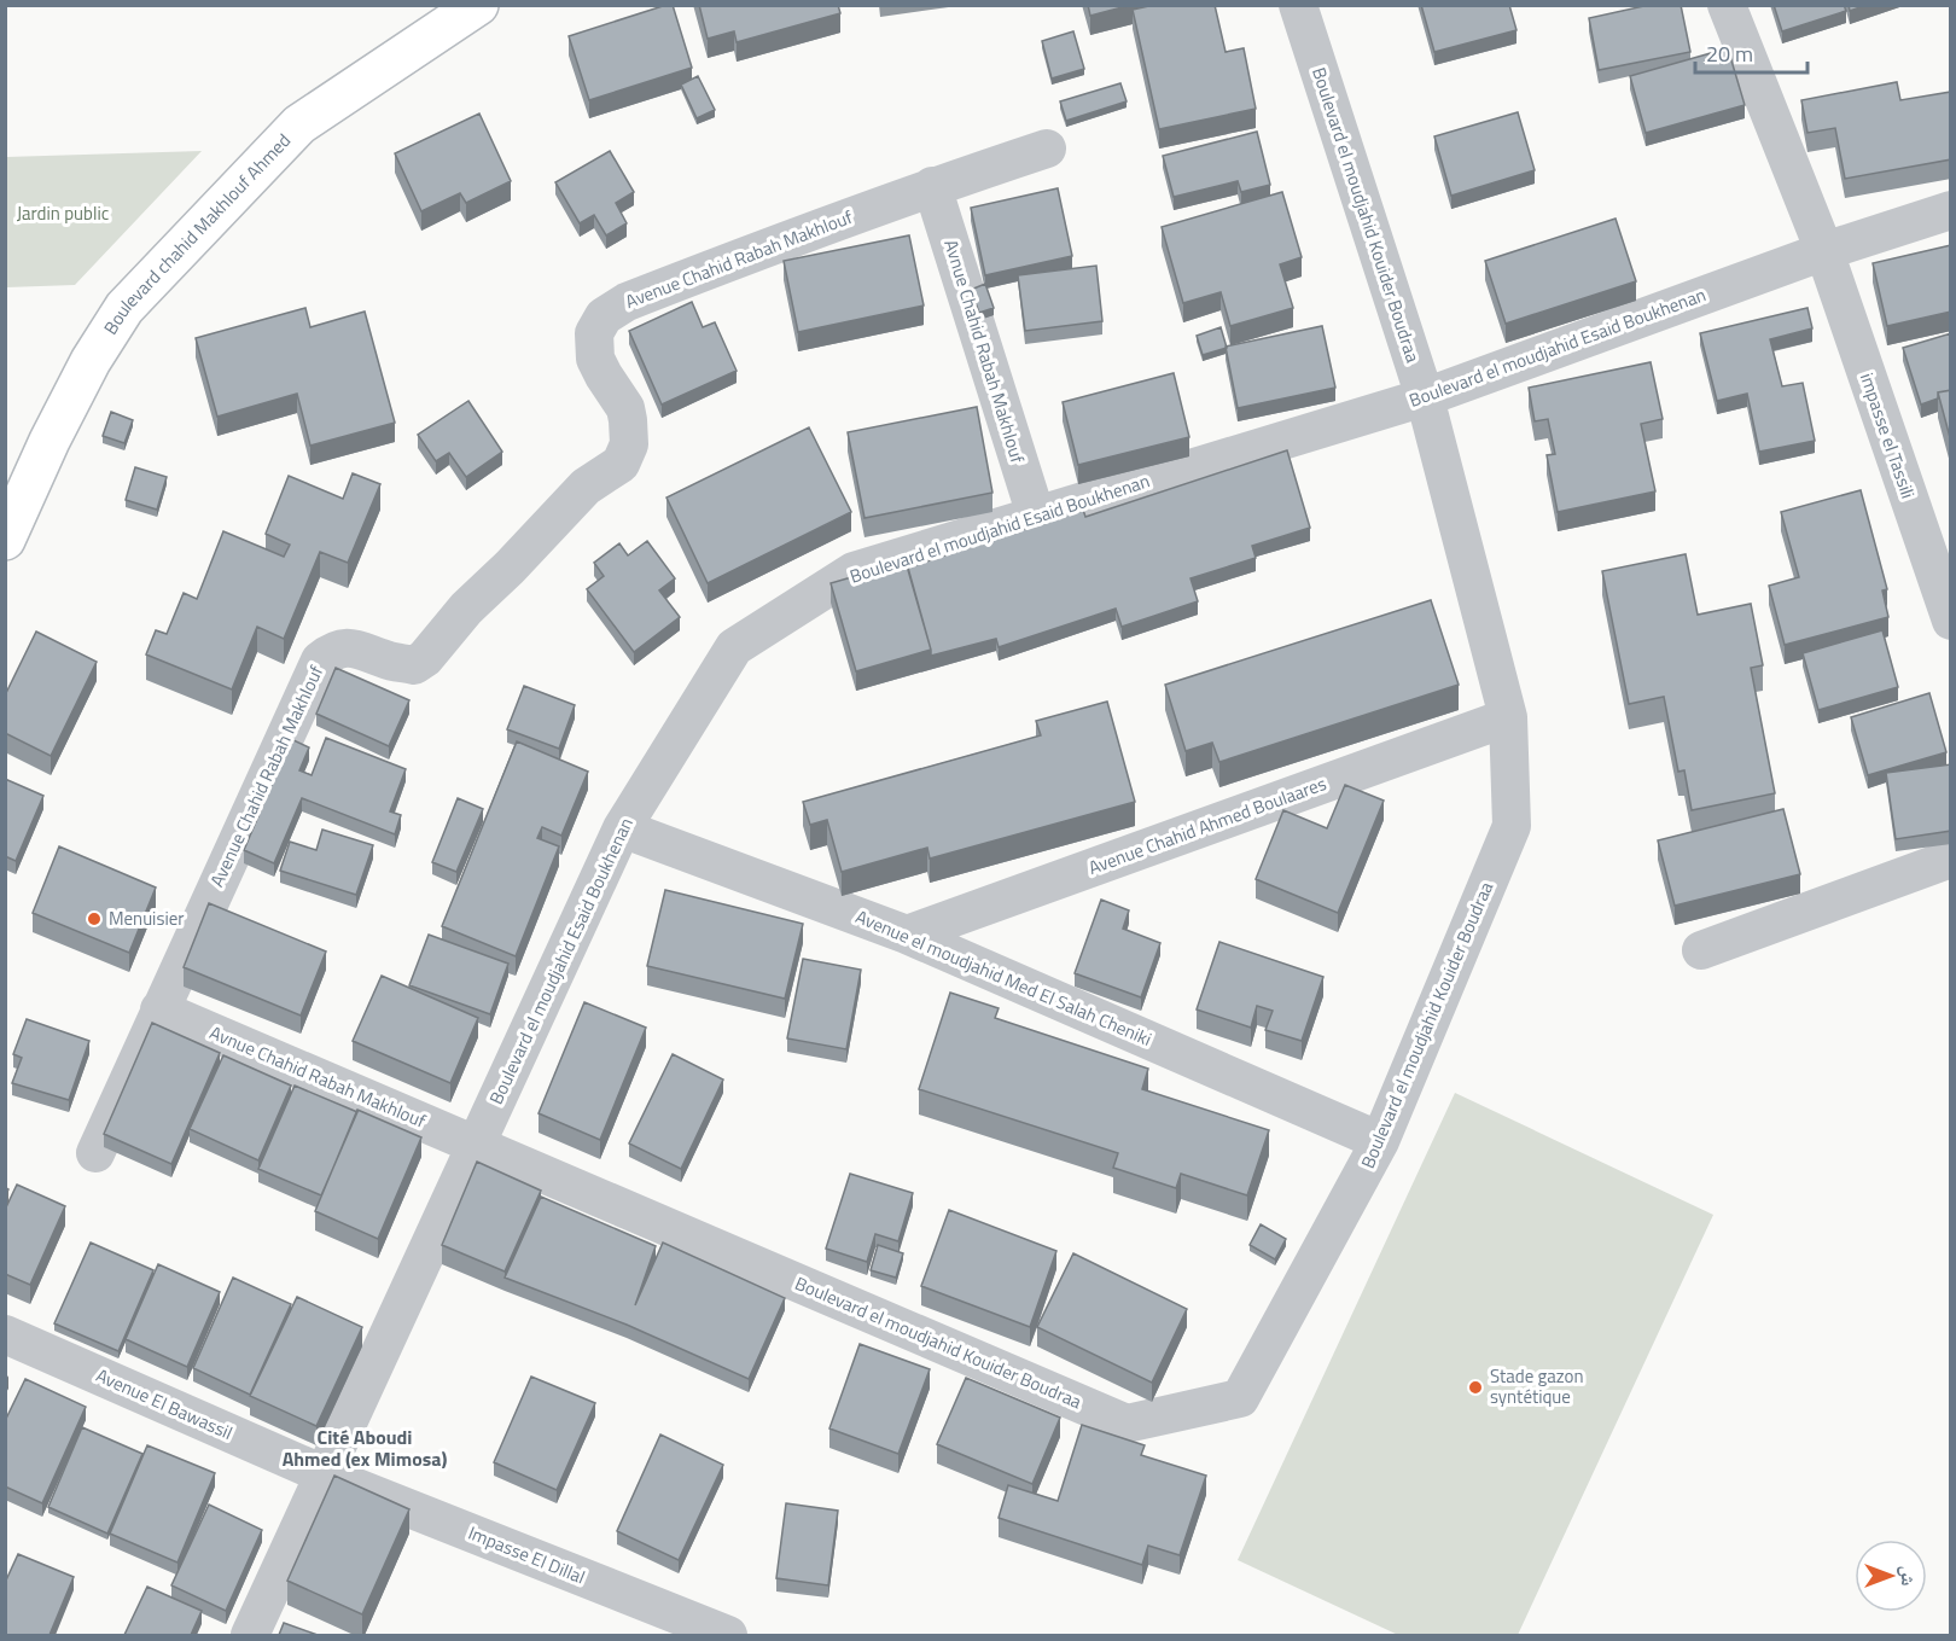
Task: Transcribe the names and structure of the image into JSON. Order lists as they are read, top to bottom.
{
  "streets": {
    "main road": ["Boulevard chahid Makhlouf Ahmed"],
    "street": [
      "Boulevard el moudjahid Kouider Boudraa",
      "Avenue Chahid Rabah Makhlouf",
      "Boulevard el moudjahid Esaid Boukhenan",
      "Avnue Chahid Rabah Makhlouf",
      "impasse el Tassili",
      "Avenue Chahid Ahmed Boulaares",
      "Avenue el moudjahid Med El Salah Cheniki",
      "Avenue El Bawassil",
      "Impasse El Dillal"
    ]
  },
  "crossings": [
    ["Boulevard el moudjahid Kouider Boudraa", "Boulevard el moudjahid Esaid Boukhenan"],
    ["Boulevard el moudjahid Kouider Boudraa", "Avnue Chahid Rabah Makhlouf"],
    ["Boulevard el moudjahid Kouider Boudraa", "Avenue Chahid Ahmed Boulaares"],
    ["Boulevard el moudjahid Kouider Boudraa", "Avenue el moudjahid Med El Salah Cheniki"],
    ["Avenue Chahid Rabah Makhlouf", "Avnue Chahid Rabah Makhlouf"],
    ["Boulevard el moudjahid Esaid Boukhenan", "Avnue Chahid Rabah Makhlouf"],
    ["Boulevard el moudjahid Esaid Boukhenan", "impasse el Tassili"],
    ["Boulevard el moudjahid Esaid Boukhenan", "Avenue el moudjahid Med El Salah Cheniki"],
    ["Boulevard el moudjahid Esaid Boukhenan", "Avenue El Bawassil"],
    ["Boulevard el moudjahid Esaid Boukhenan", "Impasse El Dillal"],
    ["Avenue Chahid Ahmed Boulaares", "Avenue el moudjahid Med El Salah Cheniki"],
    ["Avenue El Bawassil", "Impasse El Dillal"]
  ],
  "districts": ["Cité Aboudi Ahmed (ex Mimosa)"],
  "parks": ["Jardin public"],
  "places": ["Menuisier", "Stade gazon syntétique"],
  "scale_bar": "20 m",
  "north": "right"
}
